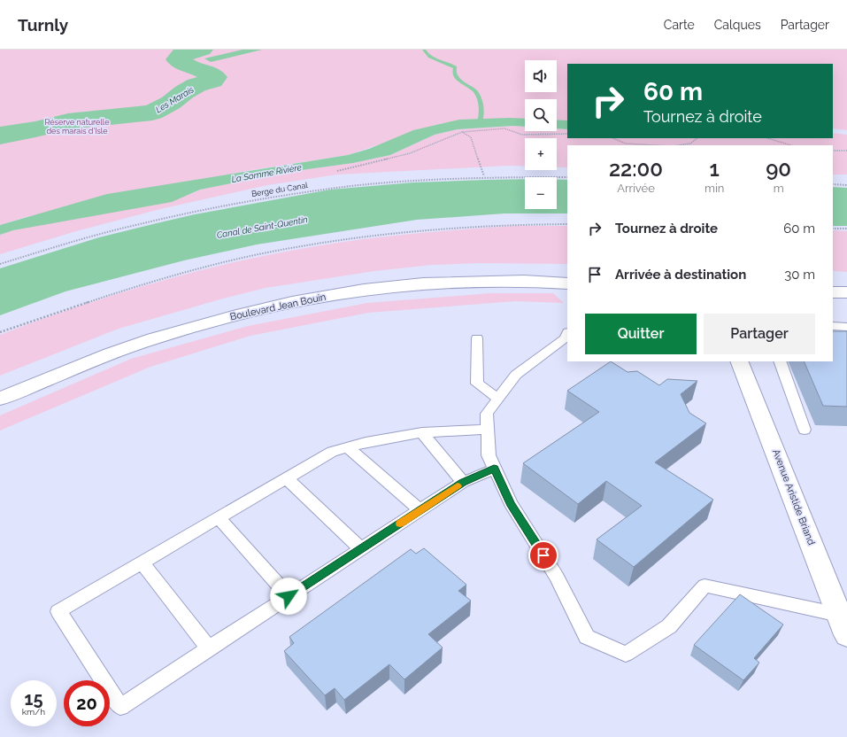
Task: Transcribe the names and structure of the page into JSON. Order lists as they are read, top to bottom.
{
  "streets": {
    "street": ["Boulevard Jean Bouin", "Avenue Aristide Briand"],
    "path": ["Berge du Canal"]
  },
  "water": ["Les Marais", "La Somme Rivière", "Canal de Saint-Quentin"],
  "parks": ["Réserve naturelle des marais d'Isle"],
  "page": {
    "header": "Turnly",
    "nav": ["Carte", "Calques", "Partager"],
    "map_buttons": ["+", "−"],
    "turn": ["60 m", "Tournez à droite"],
    "eta": [
      "22:00",
      "Arrivée",
      "1",
      "min",
      "90",
      "m"
    ],
    "list": [
      {
        "name": "Tournez à droite",
        "value": "60 m"
      },
      {
        "name": "Arrivée à destination",
        "value": "30 m"
      }
    ],
    "buttons": ["Quitter", "Partager"],
    "speed": "15 km/h",
    "limit": "20"
  }
}
